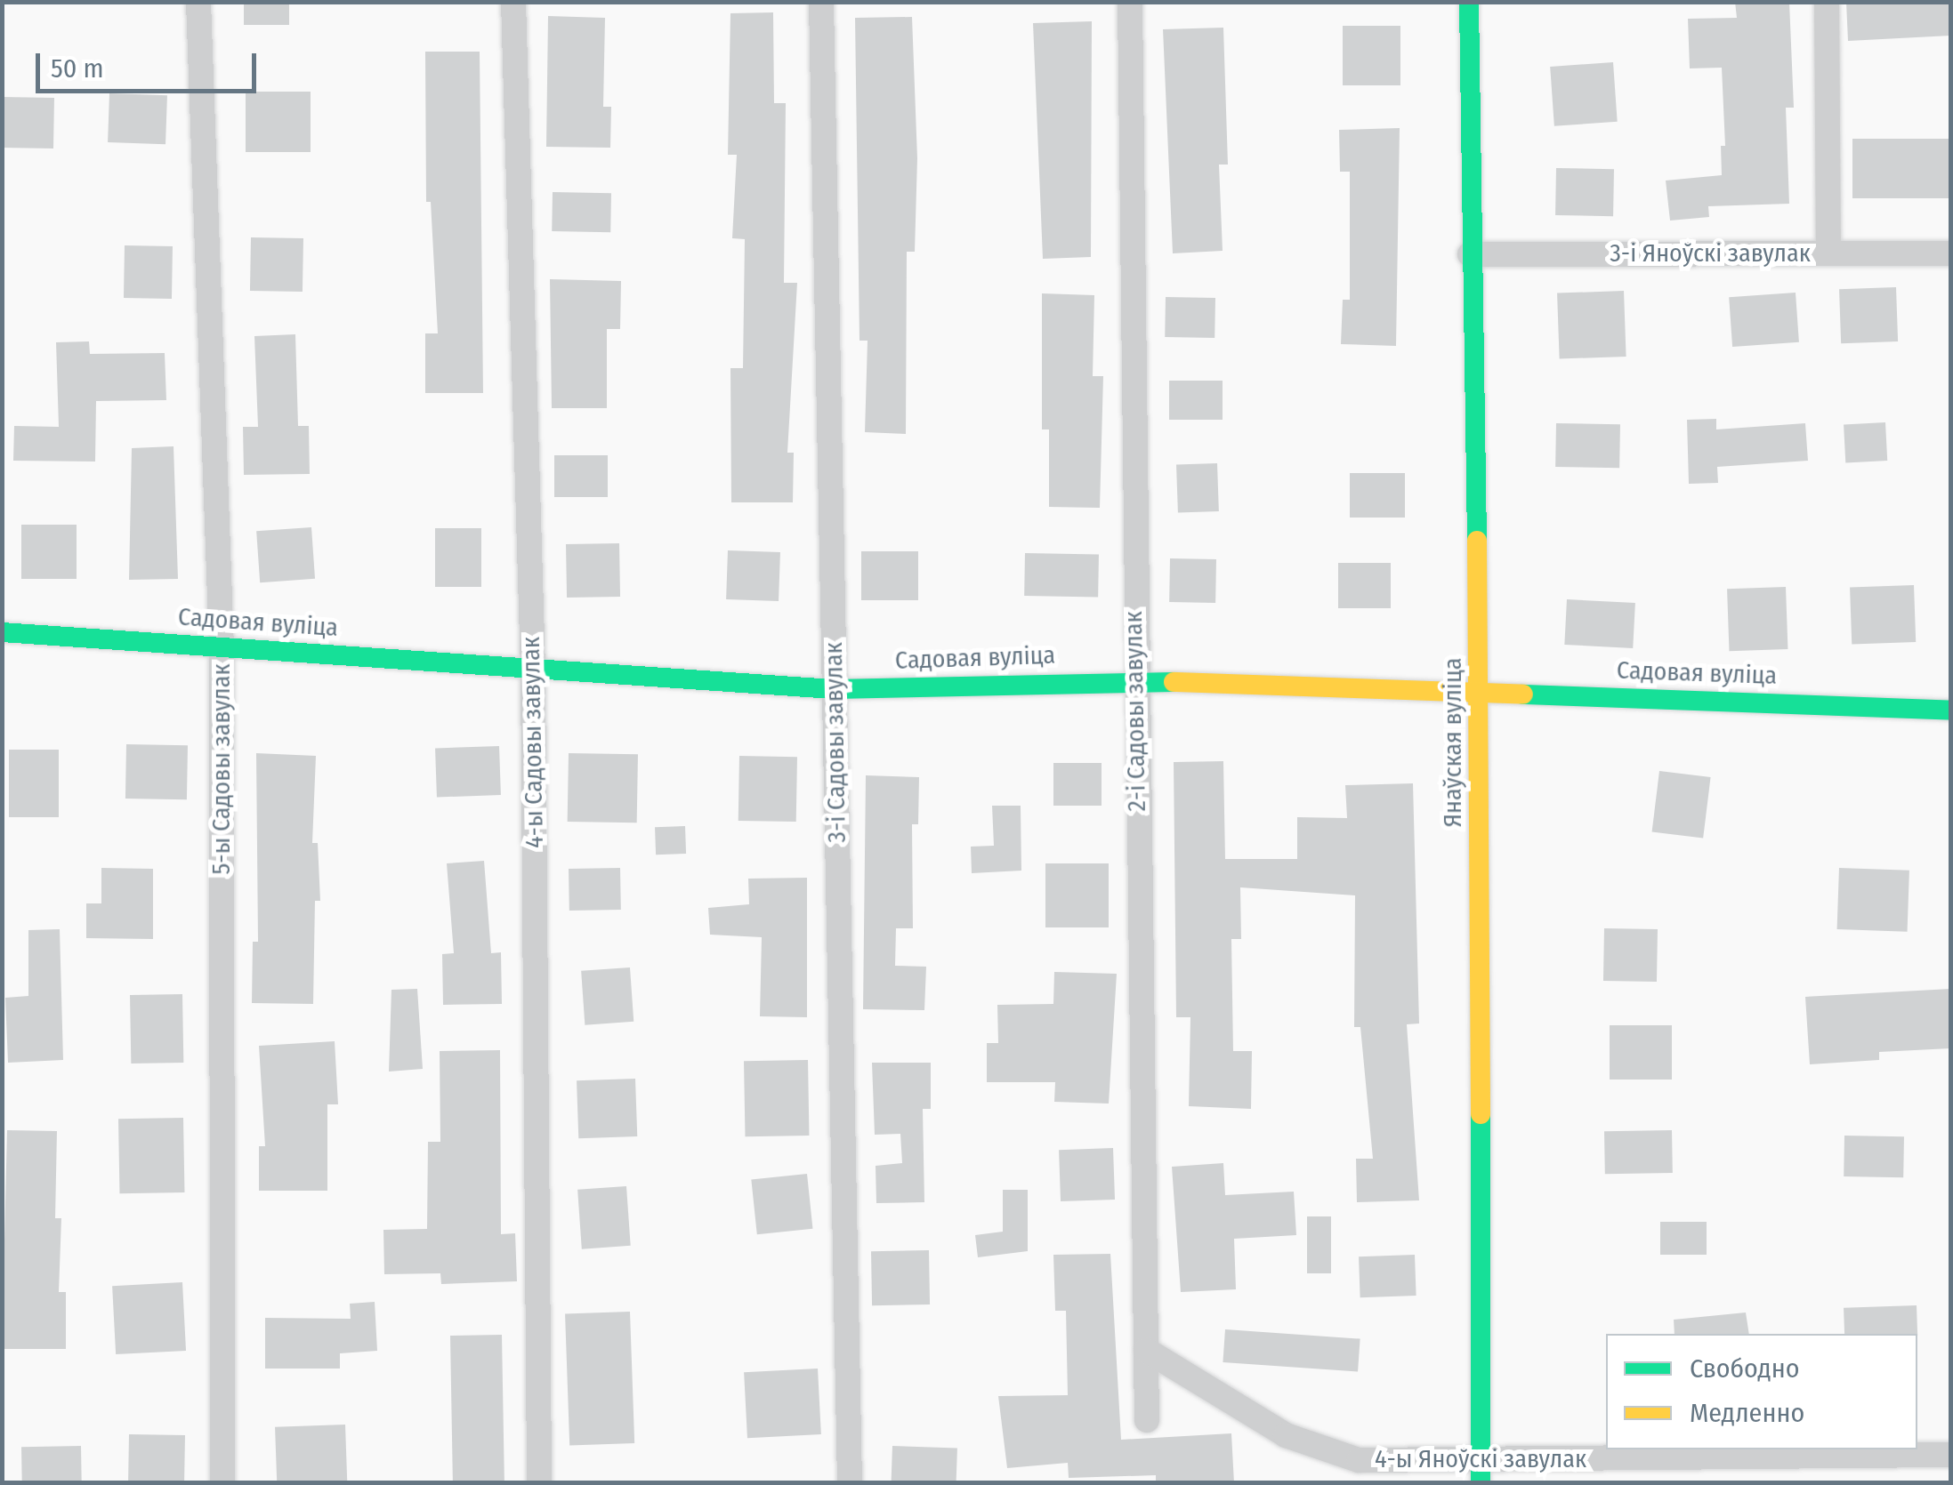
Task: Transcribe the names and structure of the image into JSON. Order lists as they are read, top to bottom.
{
  "streets": {
    "street": [
      "3-і Яноўскі завулак",
      "Садовая вуліца",
      "2-і Садовы завулак",
      "4-ы Садовы завулак",
      "3-і Садовы завулак",
      "Янаўская вуліца",
      "5-ы Садовы завулак",
      "4-ы Яноўскі завулак"
    ]
  },
  "crossings": [
    ["3-і Яноўскі завулак", "Янаўская вуліца"],
    ["Садовая вуліца", "2-і Садовы завулак"],
    ["Садовая вуліца", "4-ы Садовы завулак"],
    ["Садовая вуліца", "3-і Садовы завулак"],
    ["Садовая вуліца", "Янаўская вуліца"],
    ["Садовая вуліца", "5-ы Садовы завулак"],
    ["2-і Садовы завулак", "4-ы Яноўскі завулак"],
    ["Янаўская вуліца", "4-ы Яноўскі завулак"]
  ],
  "legend": ["Свободно", "Медленно"],
  "scale_bar": "50 m"
}
